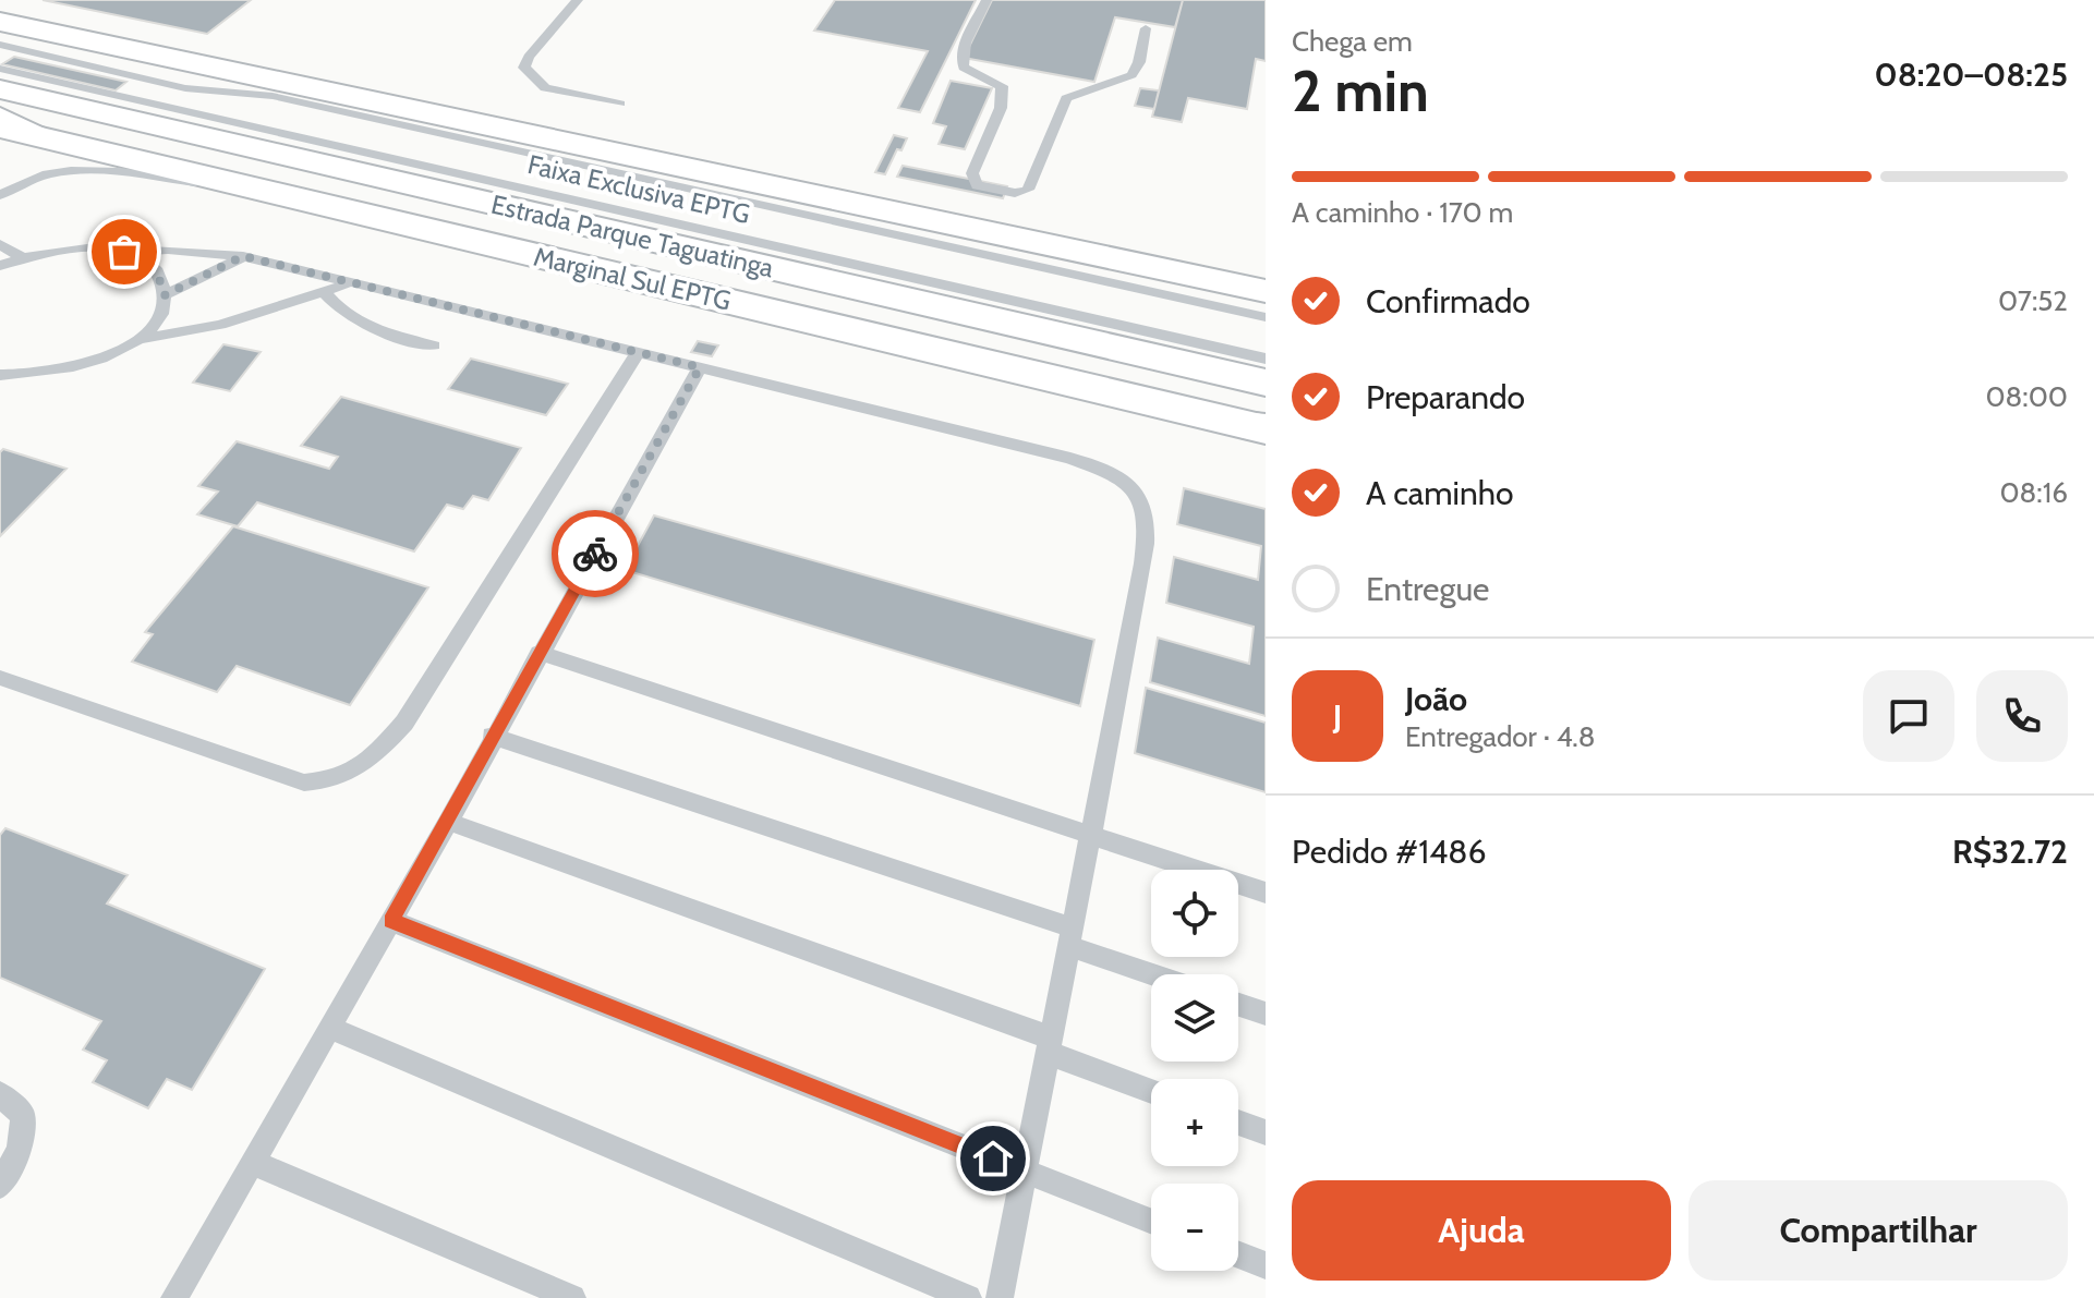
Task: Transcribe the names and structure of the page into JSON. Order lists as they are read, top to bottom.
{
  "streets": {
    "main road": ["Estrada Parque Taguatinga", "Marginal Sul EPTG"],
    "lane": ["Faixa Exclusiva EPTG"]
  },
  "page": {
    "heading": ["2 min", "Chega em", "08:20–08:25"],
    "panel": [
      "João",
      "Entregador · 4.8",
      "Pedido #1486",
      "R$32.72"
    ],
    "bar": "A caminho · 170 m",
    "list": [
      ["Confirmado", "07:52"],
      ["Preparando", "08:00"],
      ["A caminho", "08:16"],
      "Entregue"
    ],
    "round": "J",
    "map_buttons": ["+", "−"],
    "buttons": ["Ajuda", "Compartilhar"]
  }
}
